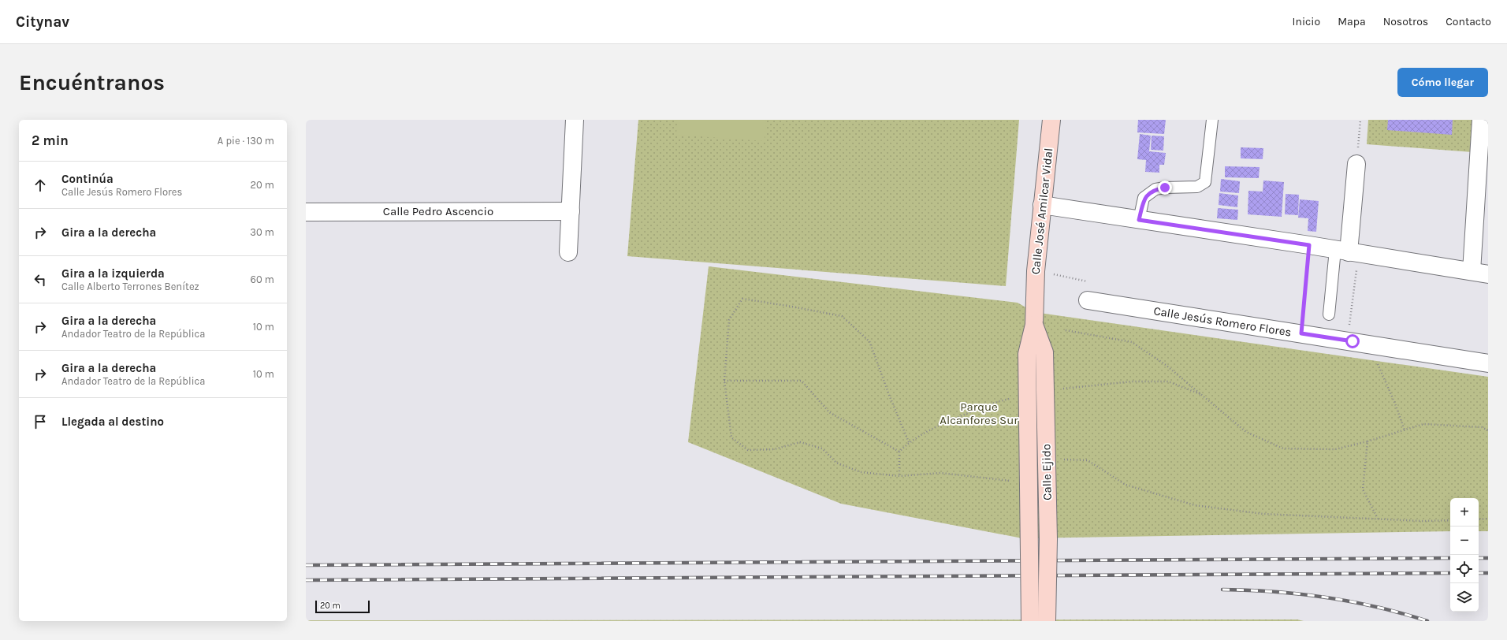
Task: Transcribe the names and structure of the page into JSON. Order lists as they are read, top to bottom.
{
  "streets": {
    "street": [
      "Calle Pedro Ascencio",
      "Calle José Amilcar Vidal",
      "Calle Jesús Romero Flores",
      "Calle Ejido"
    ]
  },
  "crossings": [
    ["Calle José Amilcar Vidal", "Calle Ejido"]
  ],
  "parks": ["Parque Alcanfores Sur"],
  "scale_bar": "20 m",
  "page": {
    "header": "Citynav",
    "nav": [
      "Inicio",
      "Mapa",
      "Nosotros",
      "Contacto"
    ],
    "buttons": "Cómo llegar",
    "title": "Encuéntranos",
    "heading": ["2 min", "A pie · 130 m"],
    "list": [
      ["Continúa", "Calle Jesús Romero Flores", "20 m"],
      ["Gira a la derecha", "30 m"],
      ["Gira a la izquierda", "Calle Alberto Terrones Benítez", "60 m"],
      ["Gira a la derecha", "Andador Teatro de la República", "10 m"],
      ["Gira a la derecha", "Andador Teatro de la República", "10 m"],
      "Llegada al destino"
    ],
    "map_buttons": ["+", "−"],
    "scale": "20 m"
  }
}
